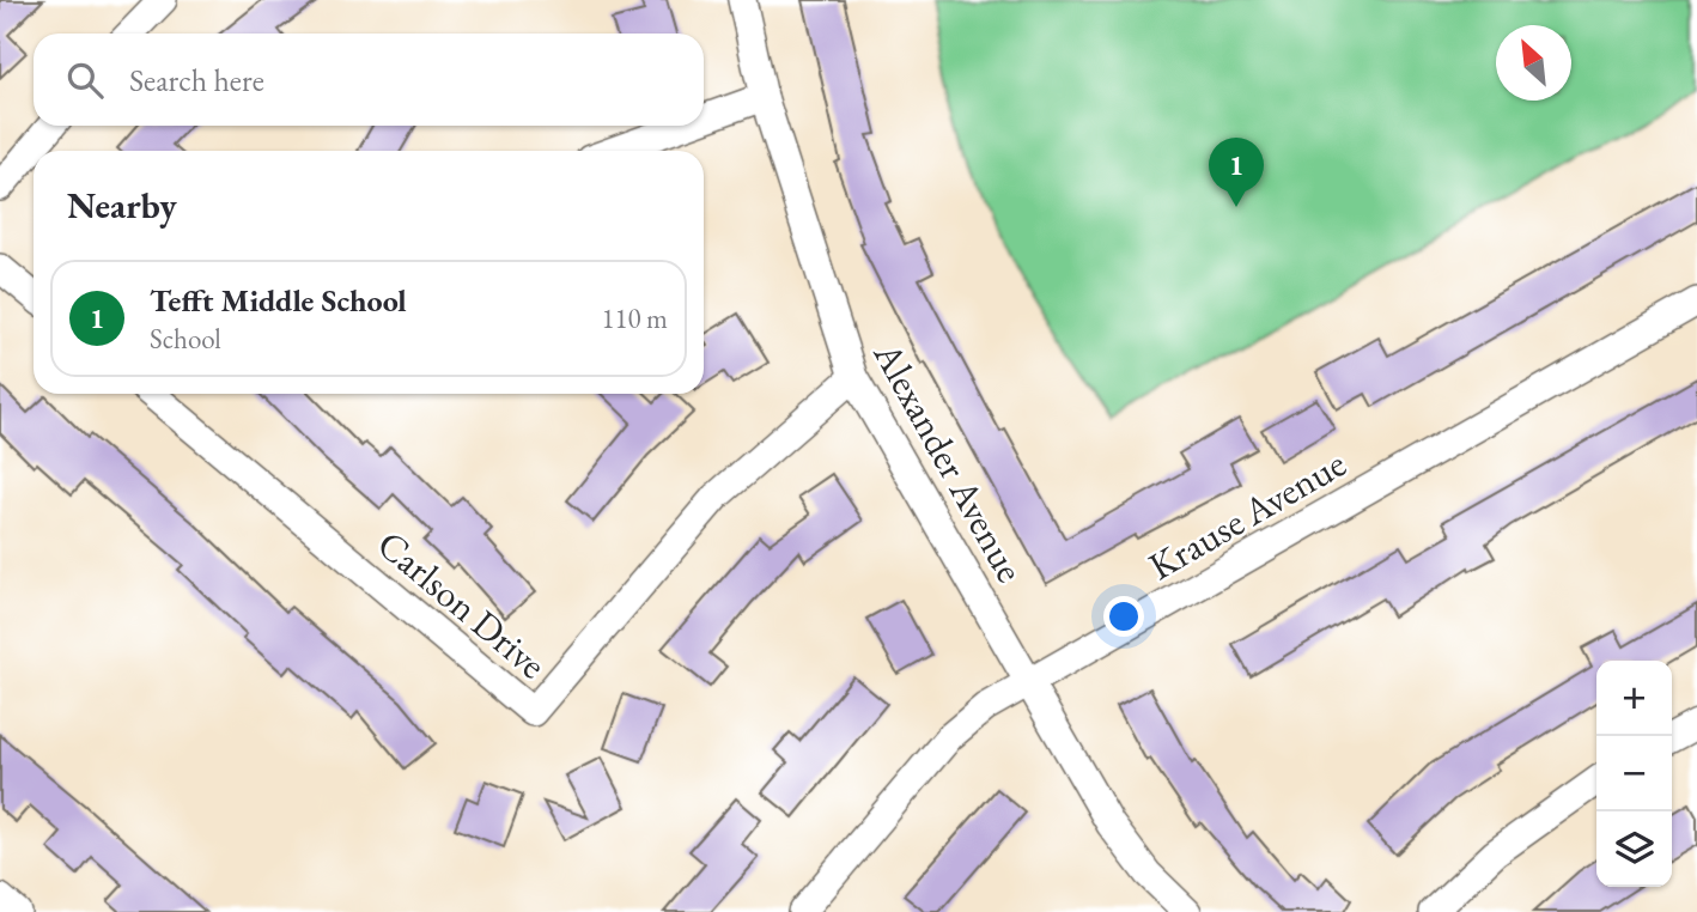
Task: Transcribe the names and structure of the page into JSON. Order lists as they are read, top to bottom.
{
  "streets": {
    "street": ["Alexander Avenue", "Krause Avenue", "Carlson Drive"]
  },
  "crossings": [
    ["Alexander Avenue", "Krause Avenue"],
    ["Alexander Avenue", "Carlson Drive"]
  ],
  "north": "top left",
  "page": {
    "search": "Search here",
    "pins": "1",
    "heading": "Nearby",
    "list": [
      {
        "mark": "1",
        "name": "Tefft Middle School",
        "note": "School",
        "value": "110 m"
      }
    ],
    "map_buttons": ["+", "−"]
  }
}
